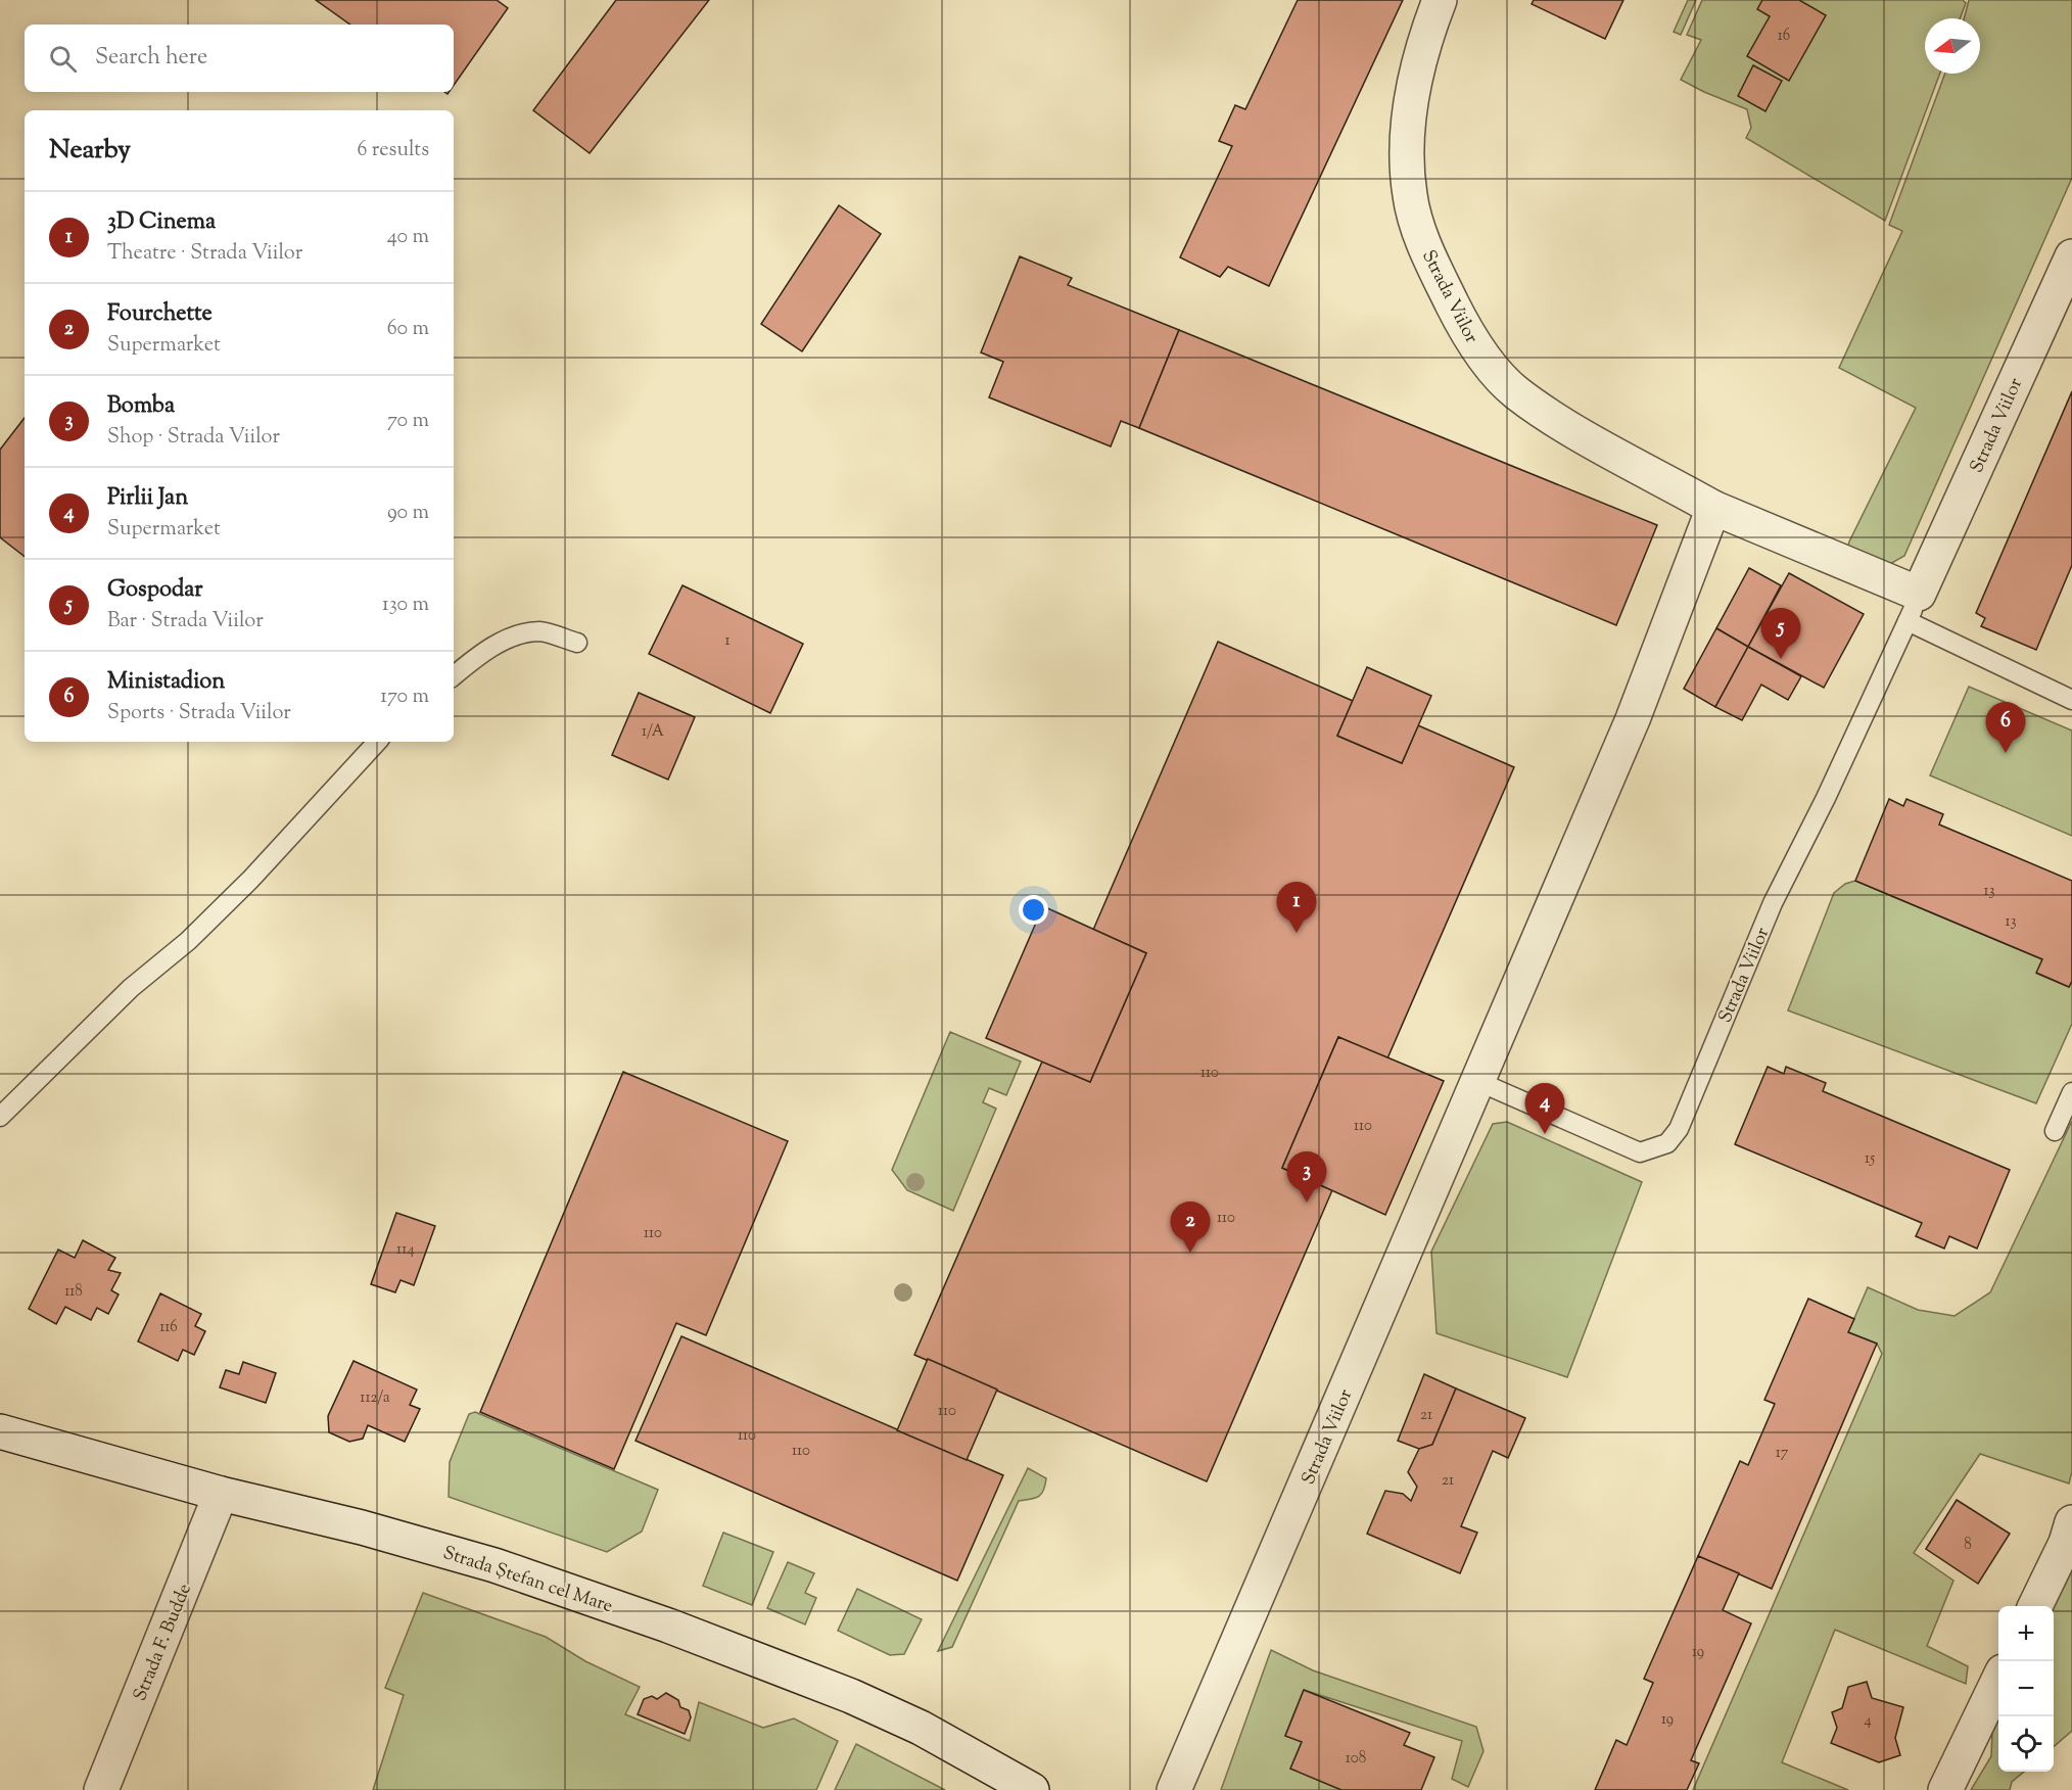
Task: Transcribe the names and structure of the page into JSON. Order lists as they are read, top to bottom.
{
  "streets": {
    "street": ["Strada Viilor", "Strada Ștefan cel Mare", "Strada F. Budde"]
  },
  "crossings": [
    ["Strada Ștefan cel Mare", "Strada F. Budde"]
  ],
  "house_numbers": [
    "16",
    "1",
    "1/A",
    "13",
    "13",
    "110",
    "110",
    "15",
    "110",
    "110",
    "114",
    "118",
    "116",
    "112/a",
    "110",
    "21",
    "110",
    "110",
    "17",
    "21",
    "8",
    "19",
    "19",
    "4",
    "108"
  ],
  "north": "left",
  "page": {
    "search": "Search here",
    "heading": ["Nearby", "6 results"],
    "list": [
      {
        "mark": "1",
        "name": "3D Cinema",
        "note": "Theatre · Strada Viilor",
        "value": "40 m"
      },
      {
        "mark": "2",
        "name": "Fourchette",
        "note": "Supermarket",
        "value": "60 m"
      },
      {
        "mark": "3",
        "name": "Bomba",
        "note": "Shop · Strada Viilor",
        "value": "70 m"
      },
      {
        "mark": "4",
        "name": "Pirlii Jan",
        "note": "Supermarket",
        "value": "90 m"
      },
      {
        "mark": "5",
        "name": "Gospodar",
        "note": "Bar · Strada Viilor",
        "value": "130 m"
      },
      {
        "mark": "6",
        "name": "Ministadion",
        "note": "Sports · Strada Viilor",
        "value": "170 m"
      }
    ],
    "pins": [
      "5",
      "6",
      "1",
      "4",
      "3",
      "2"
    ],
    "map_buttons": ["+", "−"]
  }
}
